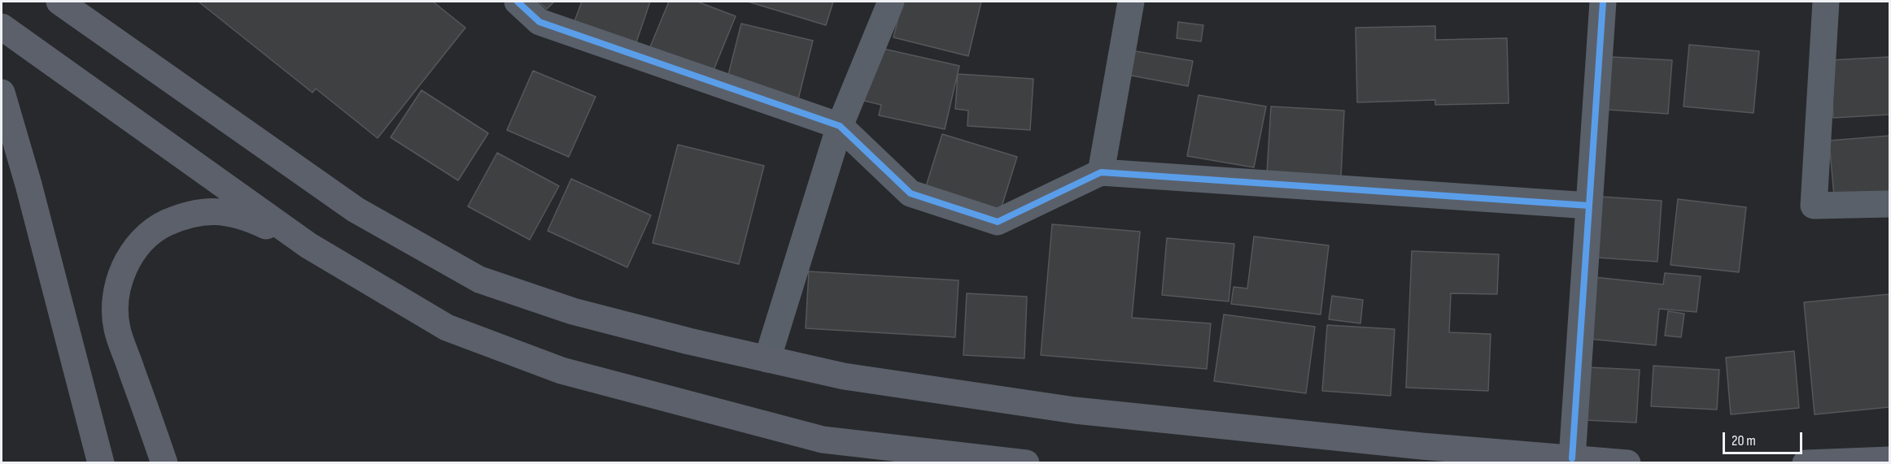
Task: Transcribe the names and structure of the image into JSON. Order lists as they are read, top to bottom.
{
  "scale_bar": "20 m"
}
